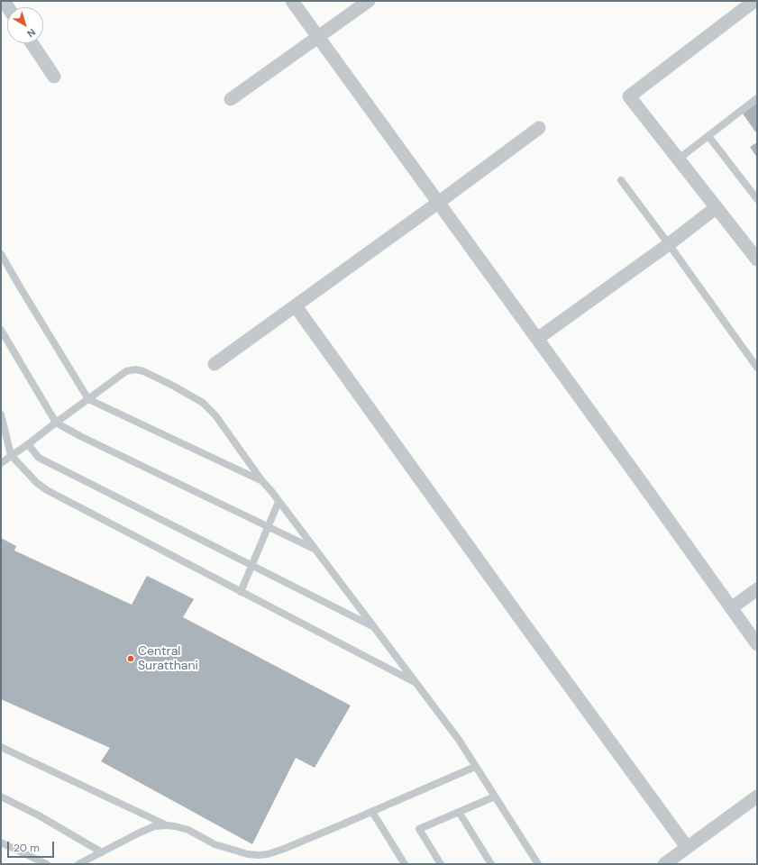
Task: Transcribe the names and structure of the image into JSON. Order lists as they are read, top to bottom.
{
  "places": ["Central Suratthani"],
  "scale_bar": "20 m",
  "north": "bottom right"
}
